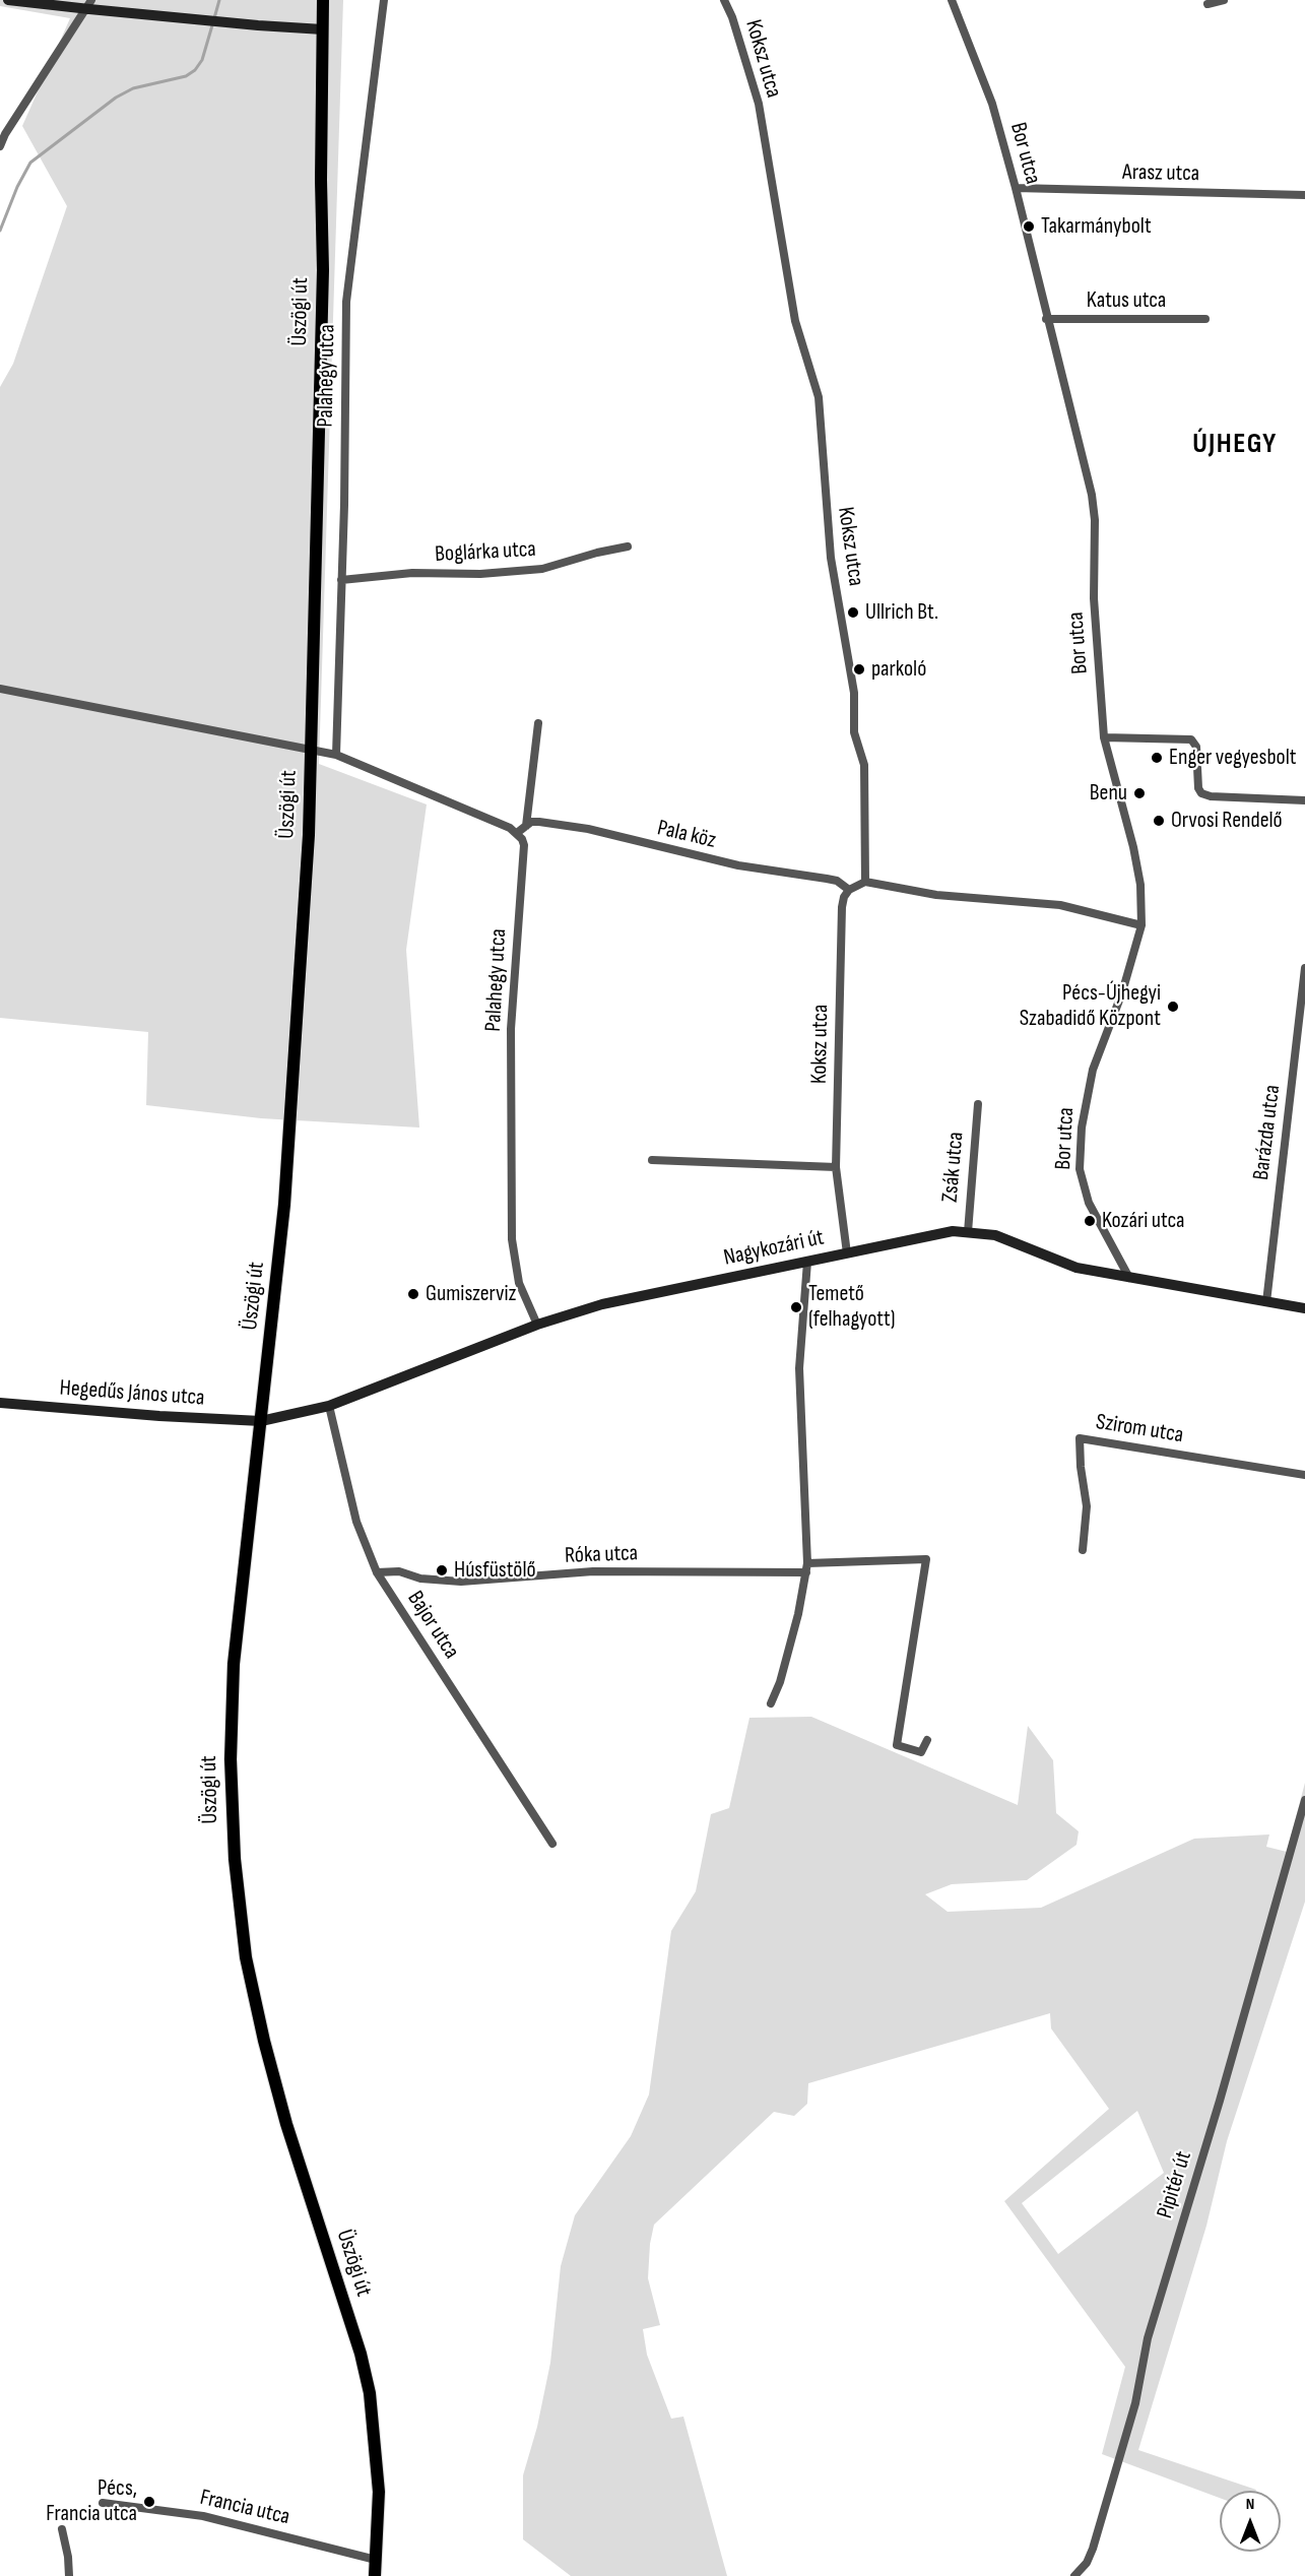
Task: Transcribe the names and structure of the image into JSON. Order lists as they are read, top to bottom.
{
  "streets": {
    "main road": ["Üszögi út"],
    "street": [
      "Koksz utca",
      "Bor utca",
      "Arasz utca",
      "Katus utca",
      "Palahegy utca",
      "Boglárka utca",
      "Pala köz",
      "Barázda utca",
      "Zsák utca",
      "Nagykozári út",
      "Hegedűs János utca",
      "Szirom utca",
      "Róka utca",
      "Bajor utca",
      "Pipitér út",
      "Francia utca"
    ]
  },
  "crossings": [
    ["Koksz utca", "Pala köz"],
    ["Koksz utca", "Nagykozári út"],
    ["Bor utca", "Arasz utca"],
    ["Bor utca", "Katus utca"],
    ["Bor utca", "Nagykozári út"],
    ["Üszögi út", "Nagykozári út"],
    ["Üszögi út", "Hegedűs János utca"],
    ["Üszögi út", "Francia utca"],
    ["Palahegy utca", "Boglárka utca"],
    ["Palahegy utca", "Nagykozári út"],
    ["Barázda utca", "Nagykozári út"],
    ["Zsák utca", "Nagykozári út"],
    ["Nagykozári út", "Hegedűs János utca"],
    ["Nagykozári út", "Bajor utca"],
    ["Róka utca", "Bajor utca"]
  ],
  "districts": ["ÚJHEGY"],
  "places": [
    "Takarmánybolt",
    "Ullrich Bt.",
    "parkoló",
    "Enger vegyesbolt",
    "Benu",
    "Orvosi Rendelő",
    "Pécs-Újhegyi Szabadidő Központ",
    "Kozári utca",
    "Gumiszerviz",
    "Temető (felhagyott)",
    "Húsfüstölő",
    "Pécs, Francia utca"
  ],
  "north": "top"
}
